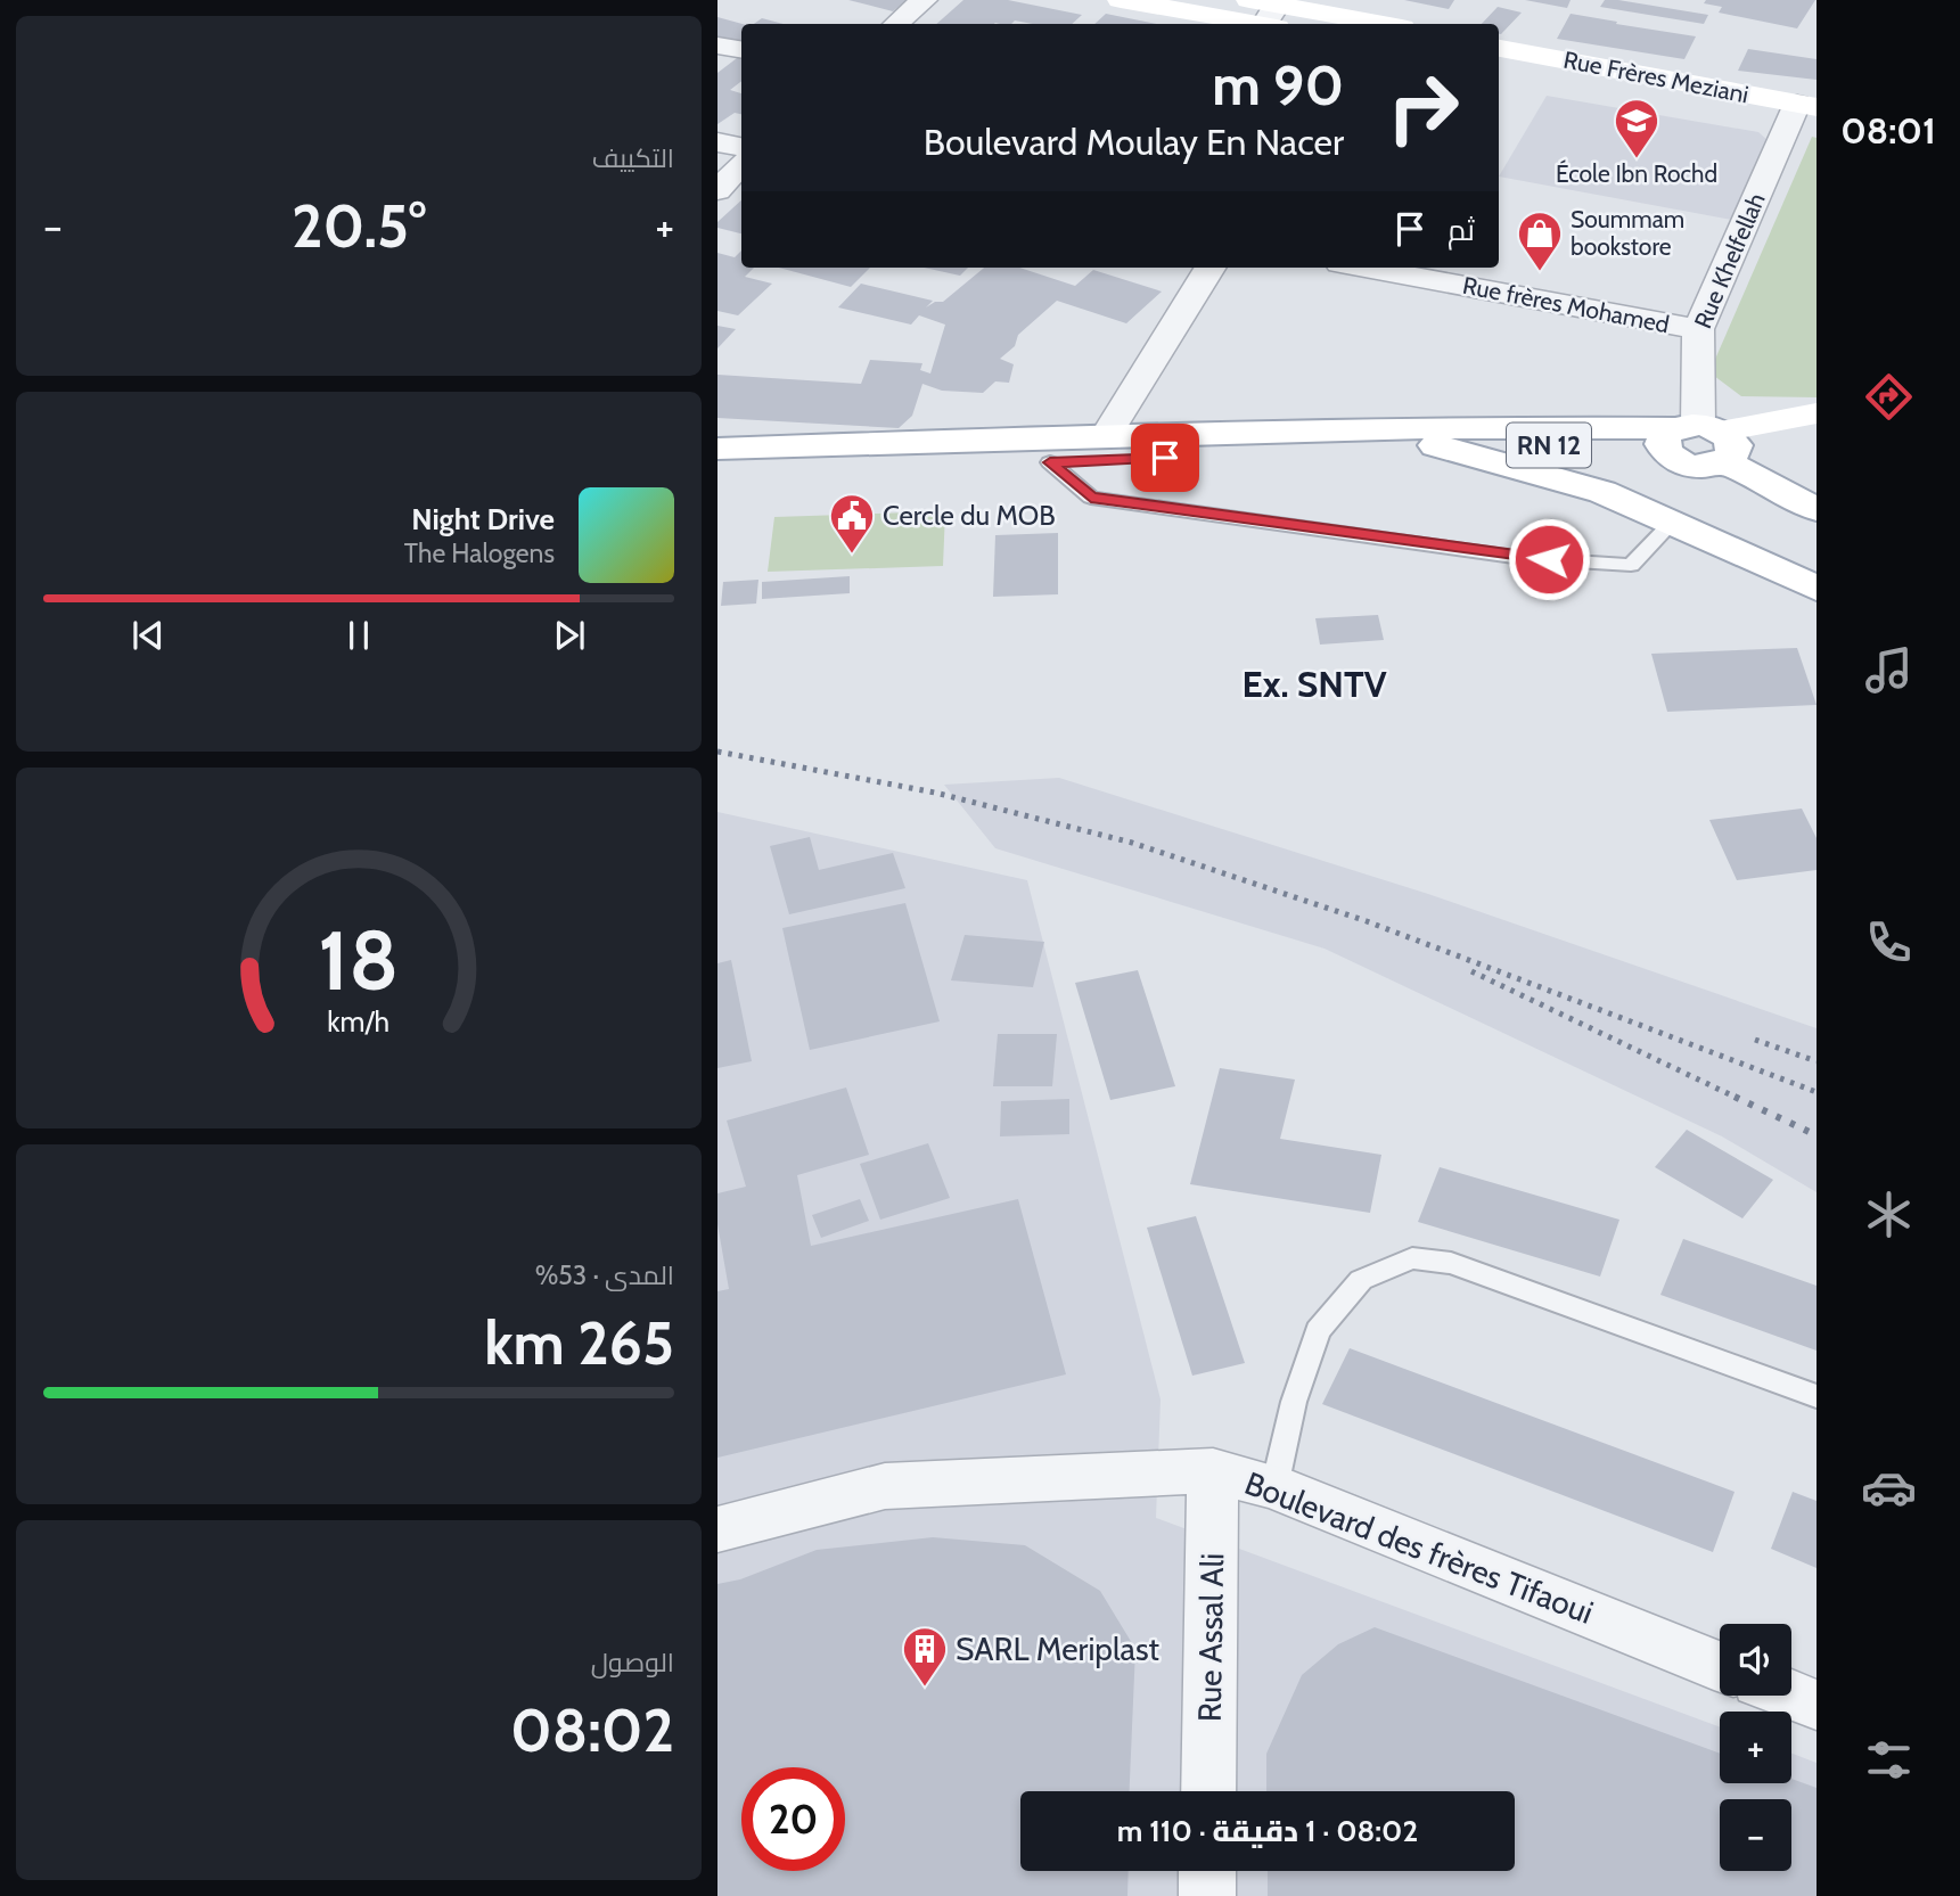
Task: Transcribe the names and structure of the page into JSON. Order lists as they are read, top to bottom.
{
  "streets": {
    "main road": ["Rue Frères Meziani", "RN 12"],
    "street": [
      "Rue Khelfellah",
      "Rue frères Mohamed",
      "Boulevard des frères Tifaoui",
      "Rue Assal Ali"
    ]
  },
  "crossings": [
    ["Rue Frères Meziani", "Rue Khelfellah"],
    ["Rue Khelfellah", "Rue frères Mohamed"],
    ["Rue Khelfellah", "RN 12"],
    ["Boulevard des frères Tifaoui", "Rue Assal Ali"]
  ],
  "districts": ["Ex. SNTV"],
  "places": {
    "school or university": ["École Ibn Rochd"],
    "shop": ["Soummam bookstore"],
    "public building": ["Cercle du MOB"],
    "building": ["SARL Meriplast"]
  },
  "page": {
    "tabs": "08:01",
    "tile": [
      "التكييف",
      ["المدى · 53%", "265 km"],
      ["الوصول", "08:02"]
    ],
    "turn": ["90 m", "Boulevard Moulay En Nacer"],
    "then": "ثم",
    "heat": ["−", "20.5°", "+"],
    "song": ["Night Drive", "The Halogens"],
    "map_buttons": ["+", "−"],
    "limit": "20",
    "trip": "08:02 · 1 دقيقة · 110 m",
    "gauge": ["18", "km/h"]
  }
}
